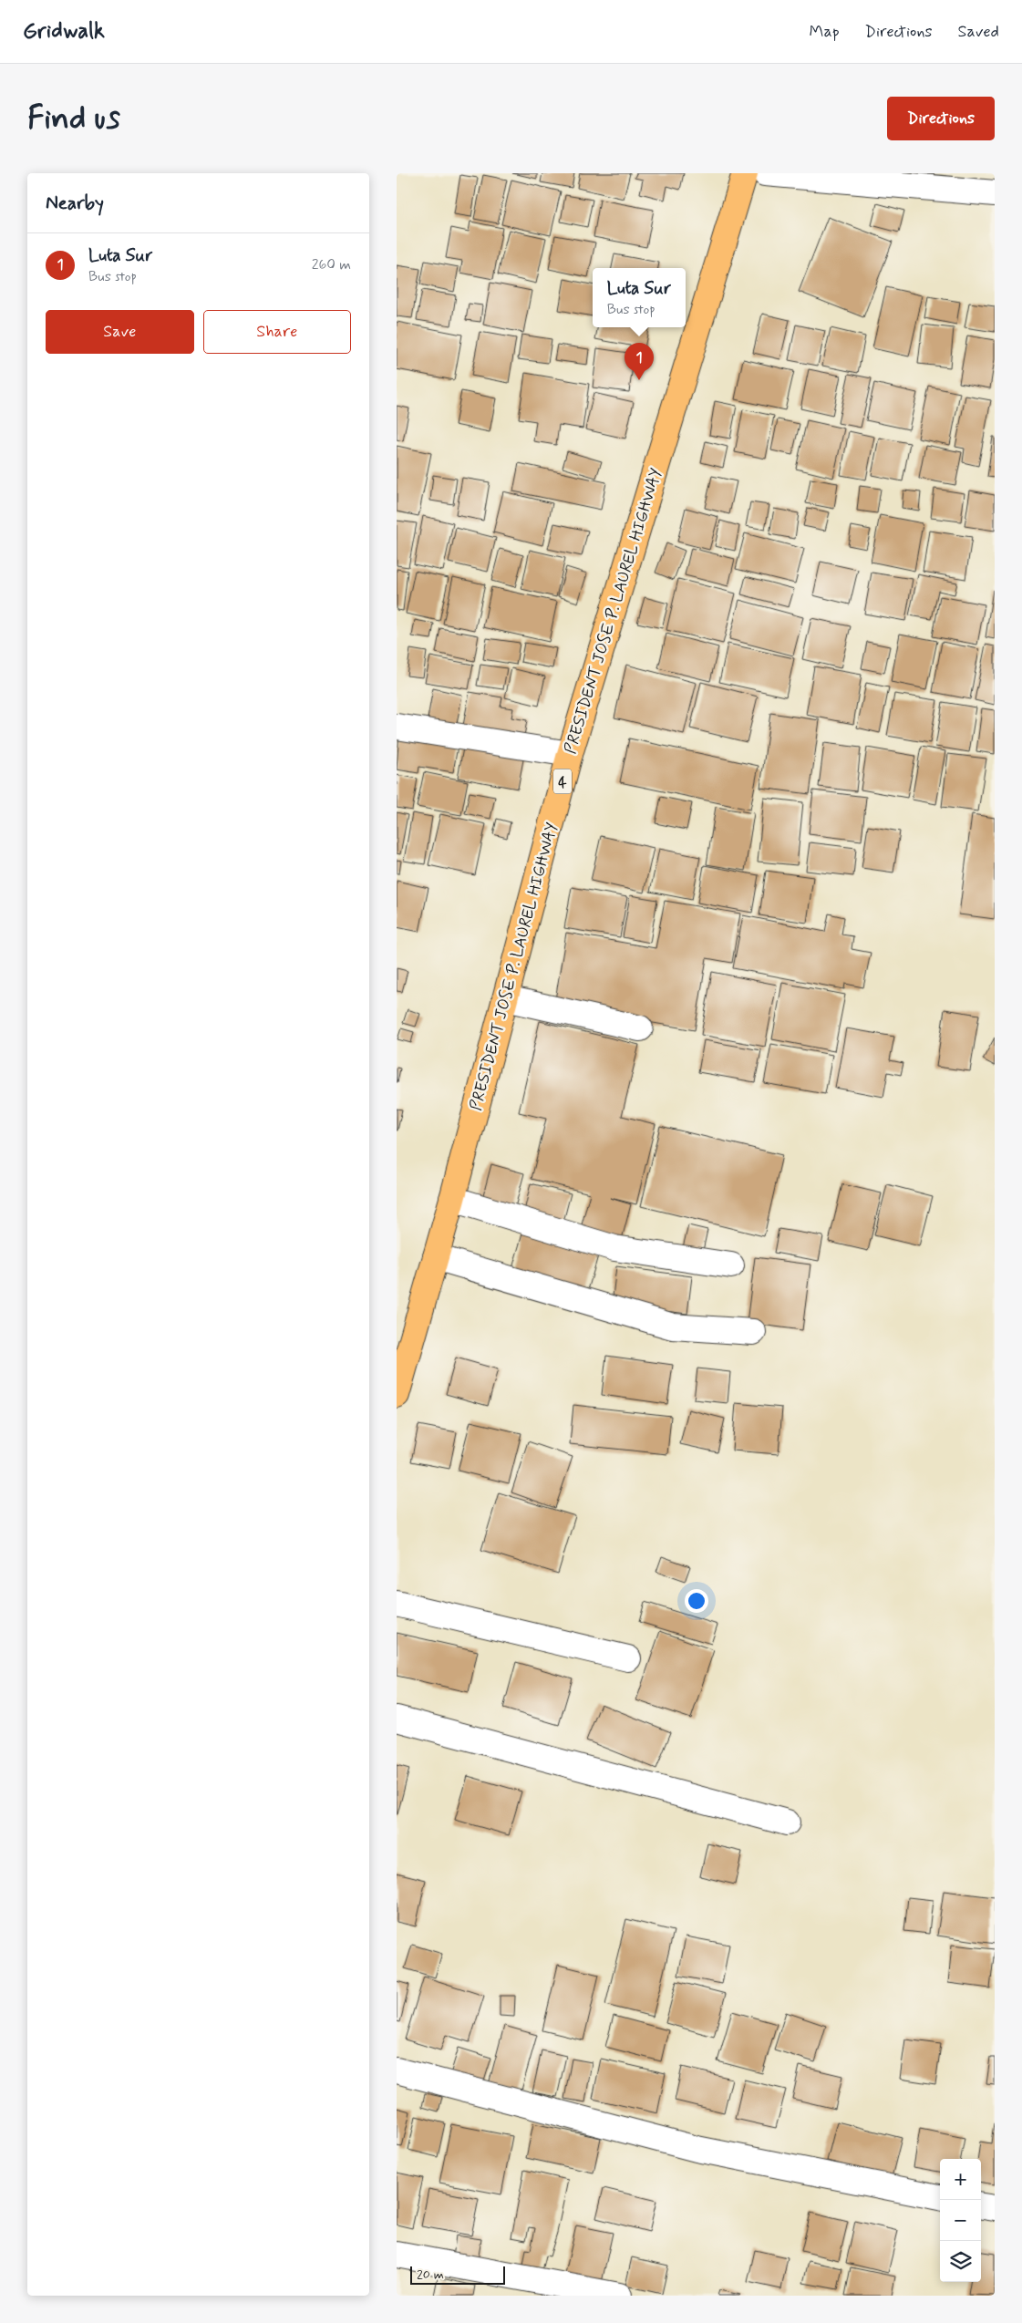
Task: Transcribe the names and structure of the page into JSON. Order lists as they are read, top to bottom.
{
  "streets": {
    "highway": ["PRESIDENT JOSE P. LAUREL HIGHWAY", "4"]
  },
  "scale_bar": "20 m",
  "page": {
    "header": "Gridwalk",
    "nav": ["Map", "Directions", "Saved"],
    "buttons": [
      "Directions",
      ["Save", "Share"]
    ],
    "title": "Find us",
    "heading": "Nearby",
    "list": [
      {
        "mark": "1",
        "name": "Luta Sur",
        "note": "Bus stop",
        "value": "260 m"
      }
    ],
    "popup": ["Luta Sur", "Bus stop"],
    "pins": "1",
    "map_buttons": ["+", "−"],
    "scale": "20 m"
  }
}
